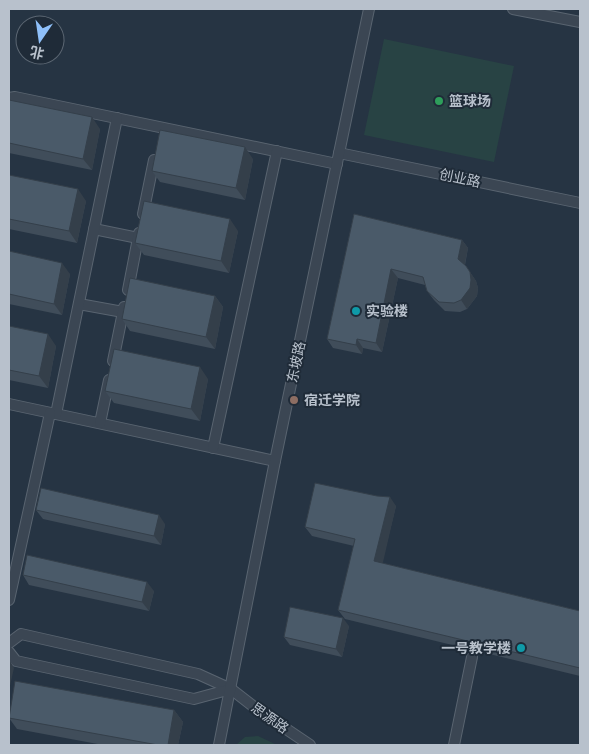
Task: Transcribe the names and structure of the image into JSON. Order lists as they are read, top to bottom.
{
  "streets": {
    "lane": ["创业路", "东坡路", "思源路"]
  },
  "crossings": [
    ["创业路", "东坡路"],
    ["东坡路", "思源路"]
  ],
  "places": [
    "篮球场",
    "实验楼",
    "宿迁学院",
    "一号教学楼"
  ],
  "north": "bottom"
}
